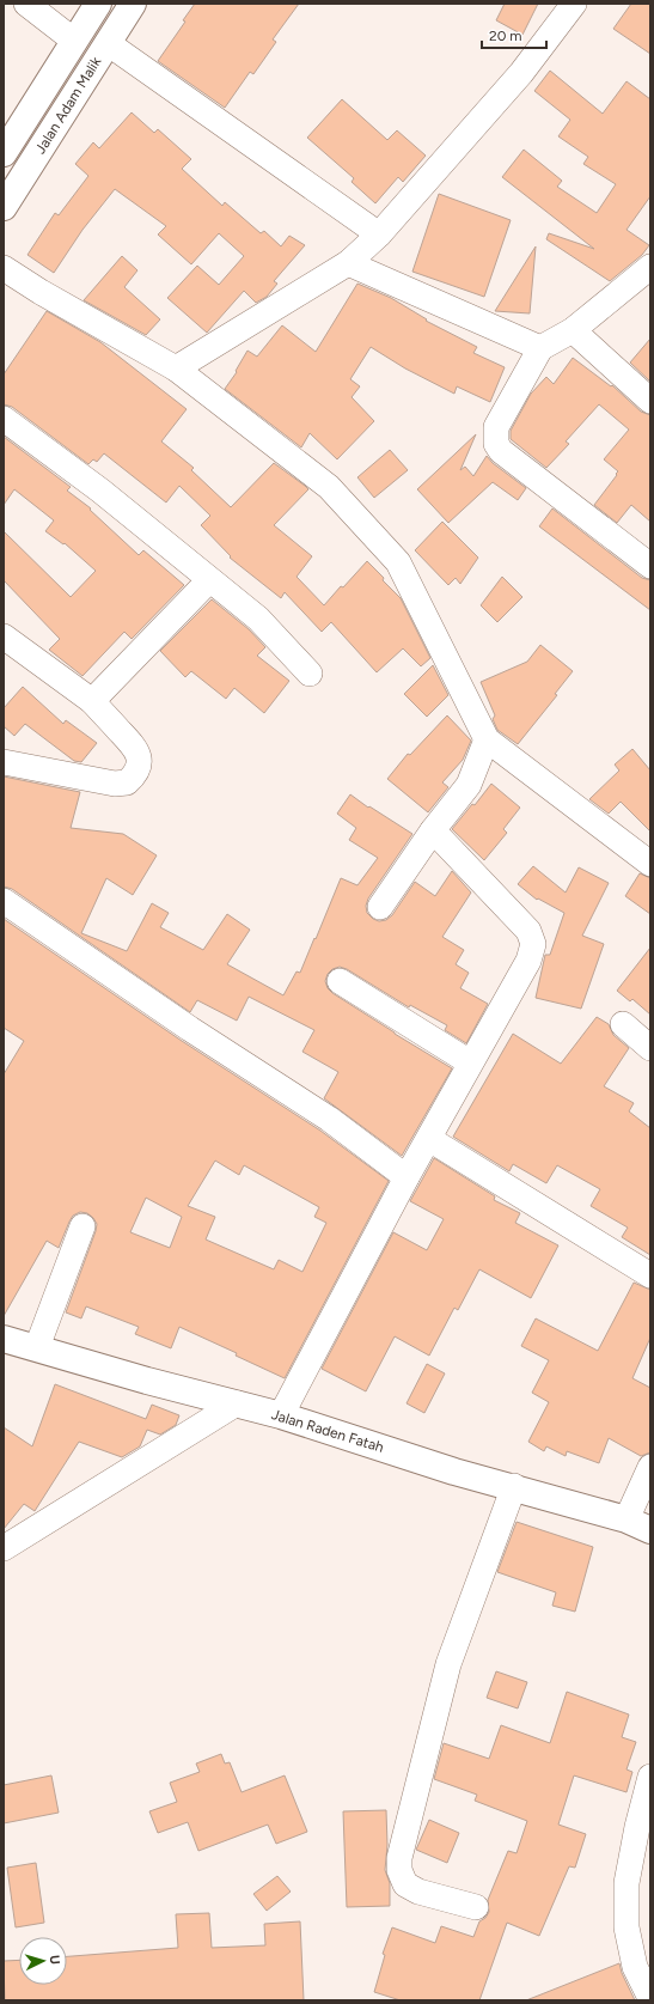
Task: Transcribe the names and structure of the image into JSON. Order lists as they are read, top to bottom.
{
  "streets": {
    "main road": ["Jalan Adam Malik", "Jalan Raden Fatah"]
  },
  "scale_bar": "20 m",
  "north": "right"
}
